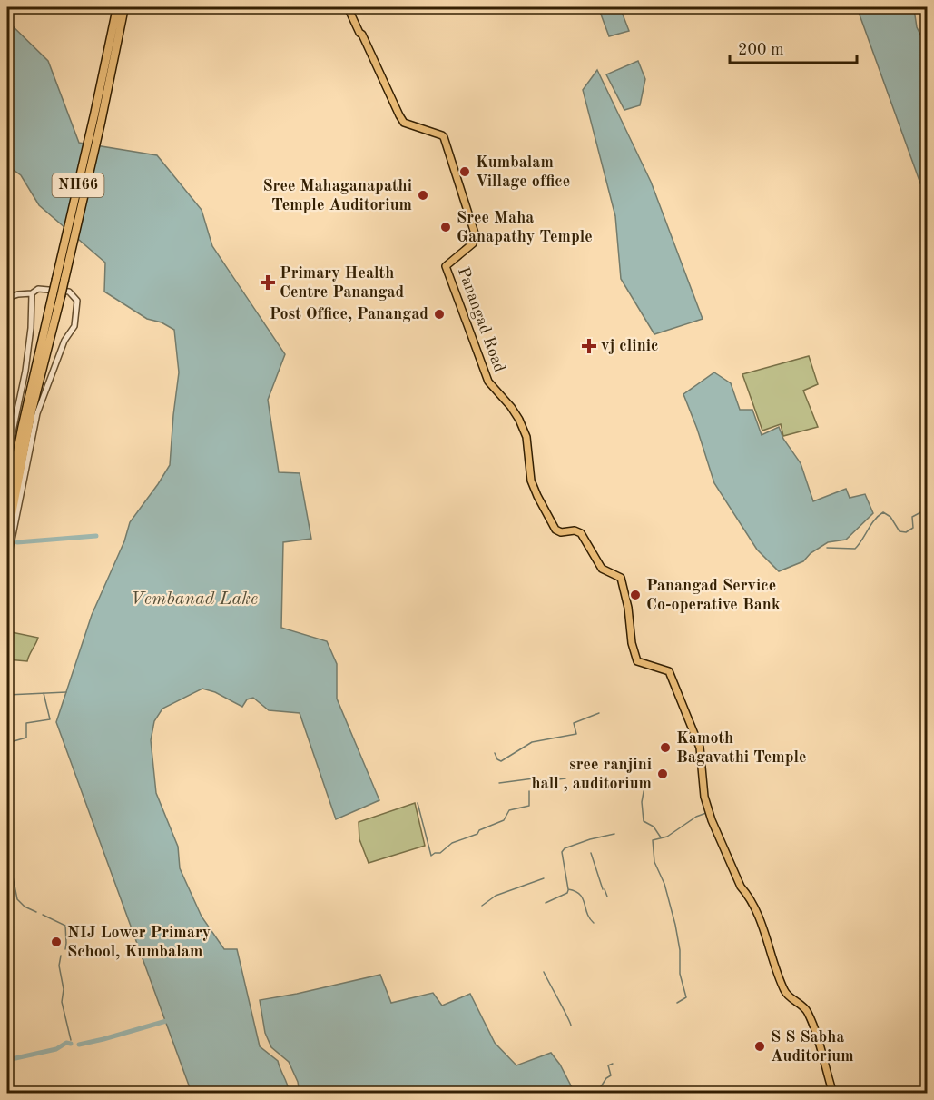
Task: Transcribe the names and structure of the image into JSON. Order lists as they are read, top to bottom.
{
  "streets": {
    "highway": ["NH66"],
    "main road": ["Panangad Road"]
  },
  "water": ["Vembanad Lake"],
  "places": {
    "other": [
      "Kumbalam Village office",
      "Sree Mahaganapathi Temple Auditorium",
      "Sree Maha Ganapathy Temple",
      "Post Office, Panangad",
      "Panangad Service Co-operative Bank",
      "Kamoth Bagavathi Temple",
      "sree ranjini hall , auditorium",
      "NIJ Lower Primary School, Kumbalam",
      "S S Sabha Auditorium"
    ],
    "health": ["Primary Health Centre Panangad", "vj clinic"]
  },
  "scale_bar": "200 m"
}
